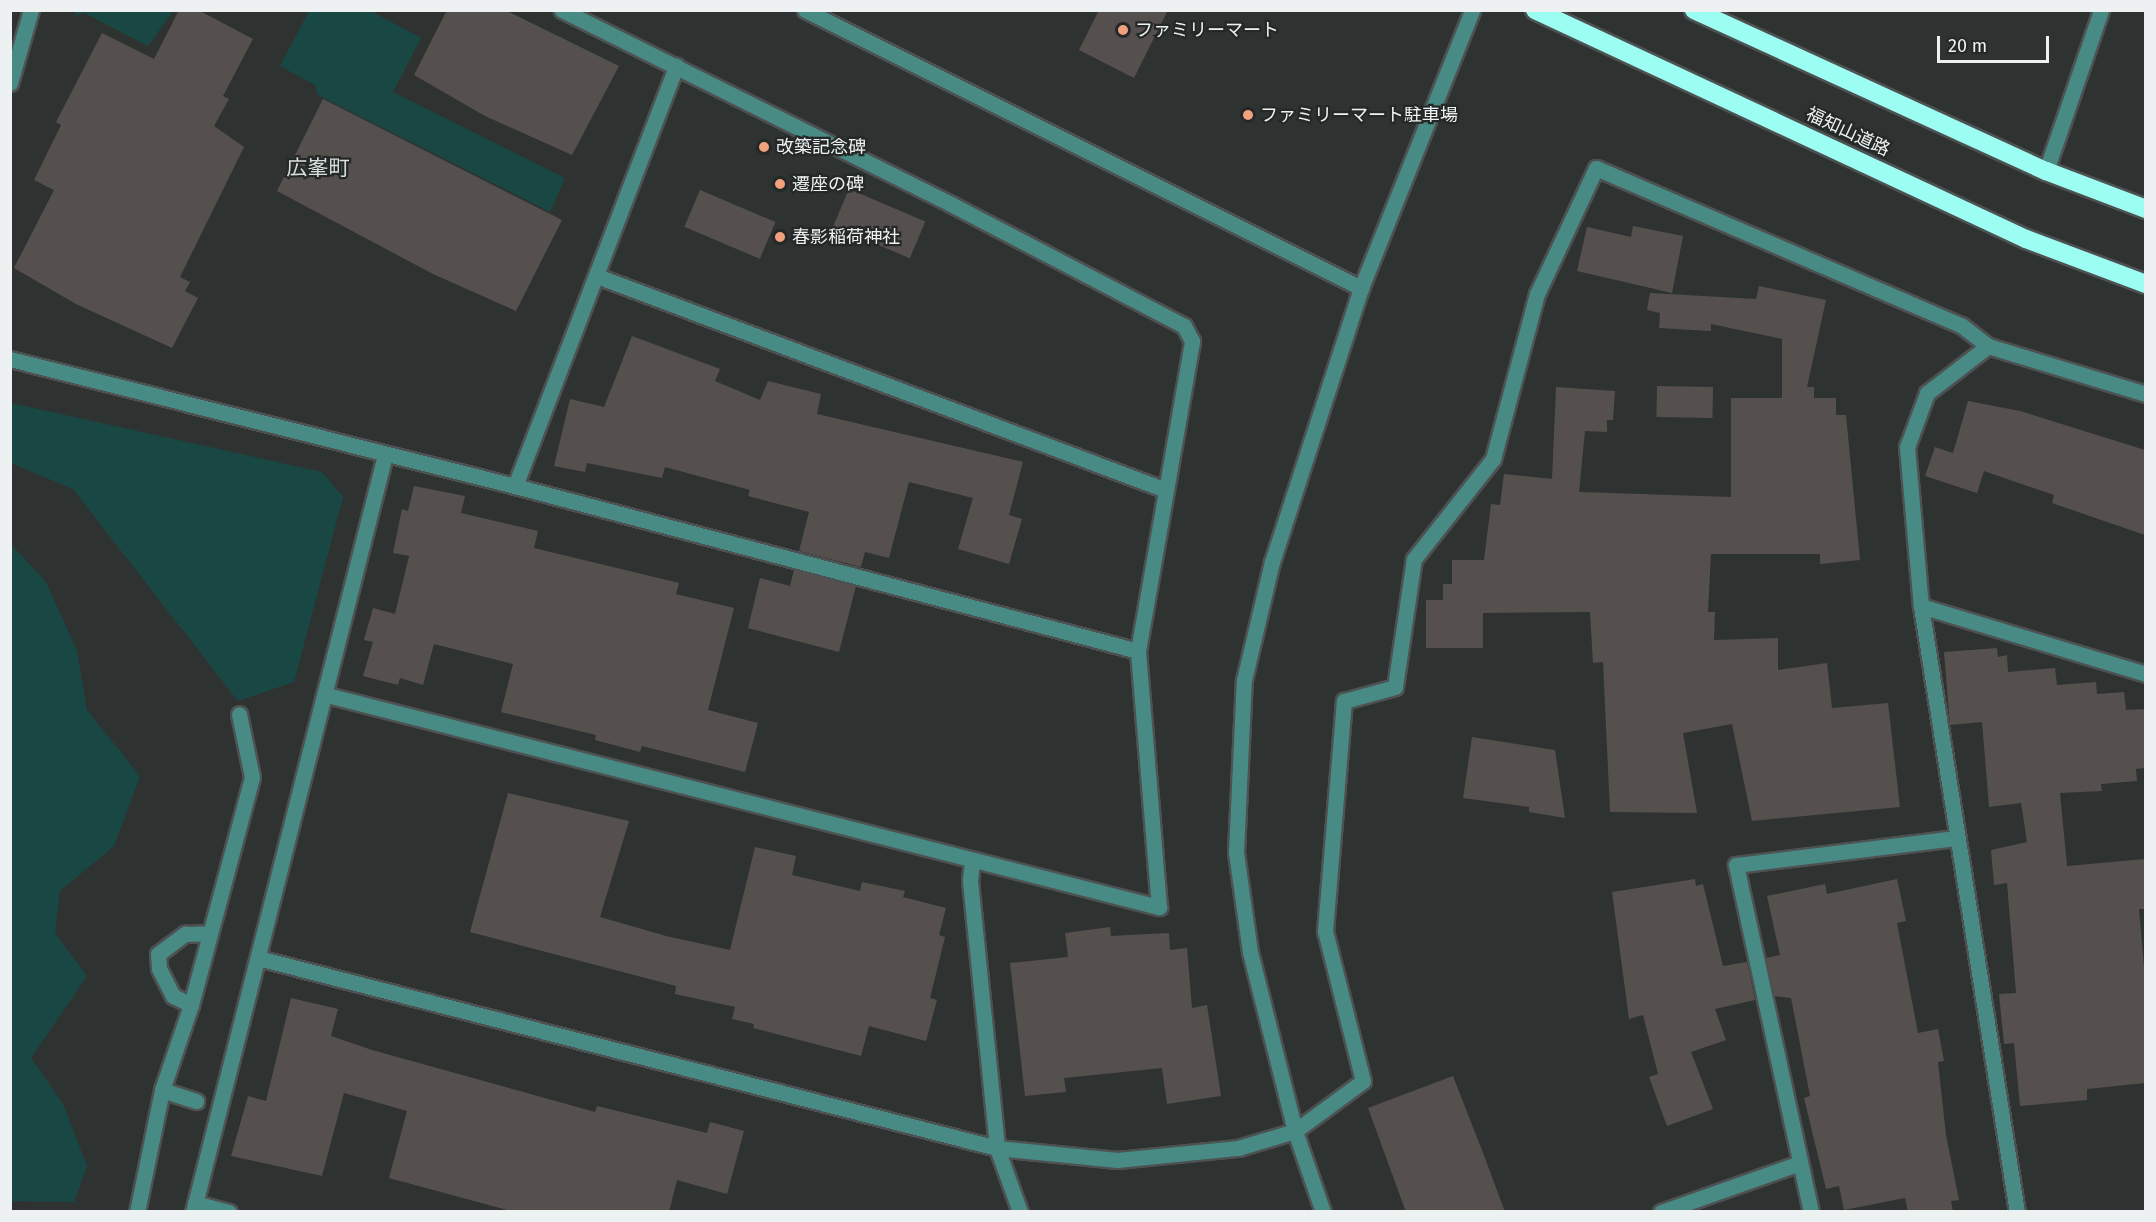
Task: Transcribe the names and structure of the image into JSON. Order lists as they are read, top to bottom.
{
  "streets": {
    "highway": ["福知山道路"]
  },
  "districts": ["広峯町"],
  "places": [
    "ファミリーマート",
    "ファミリーマート駐車場",
    "改築記念碑",
    "遷座の碑",
    "春影稲荷神社"
  ],
  "scale_bar": "20 m"
}
